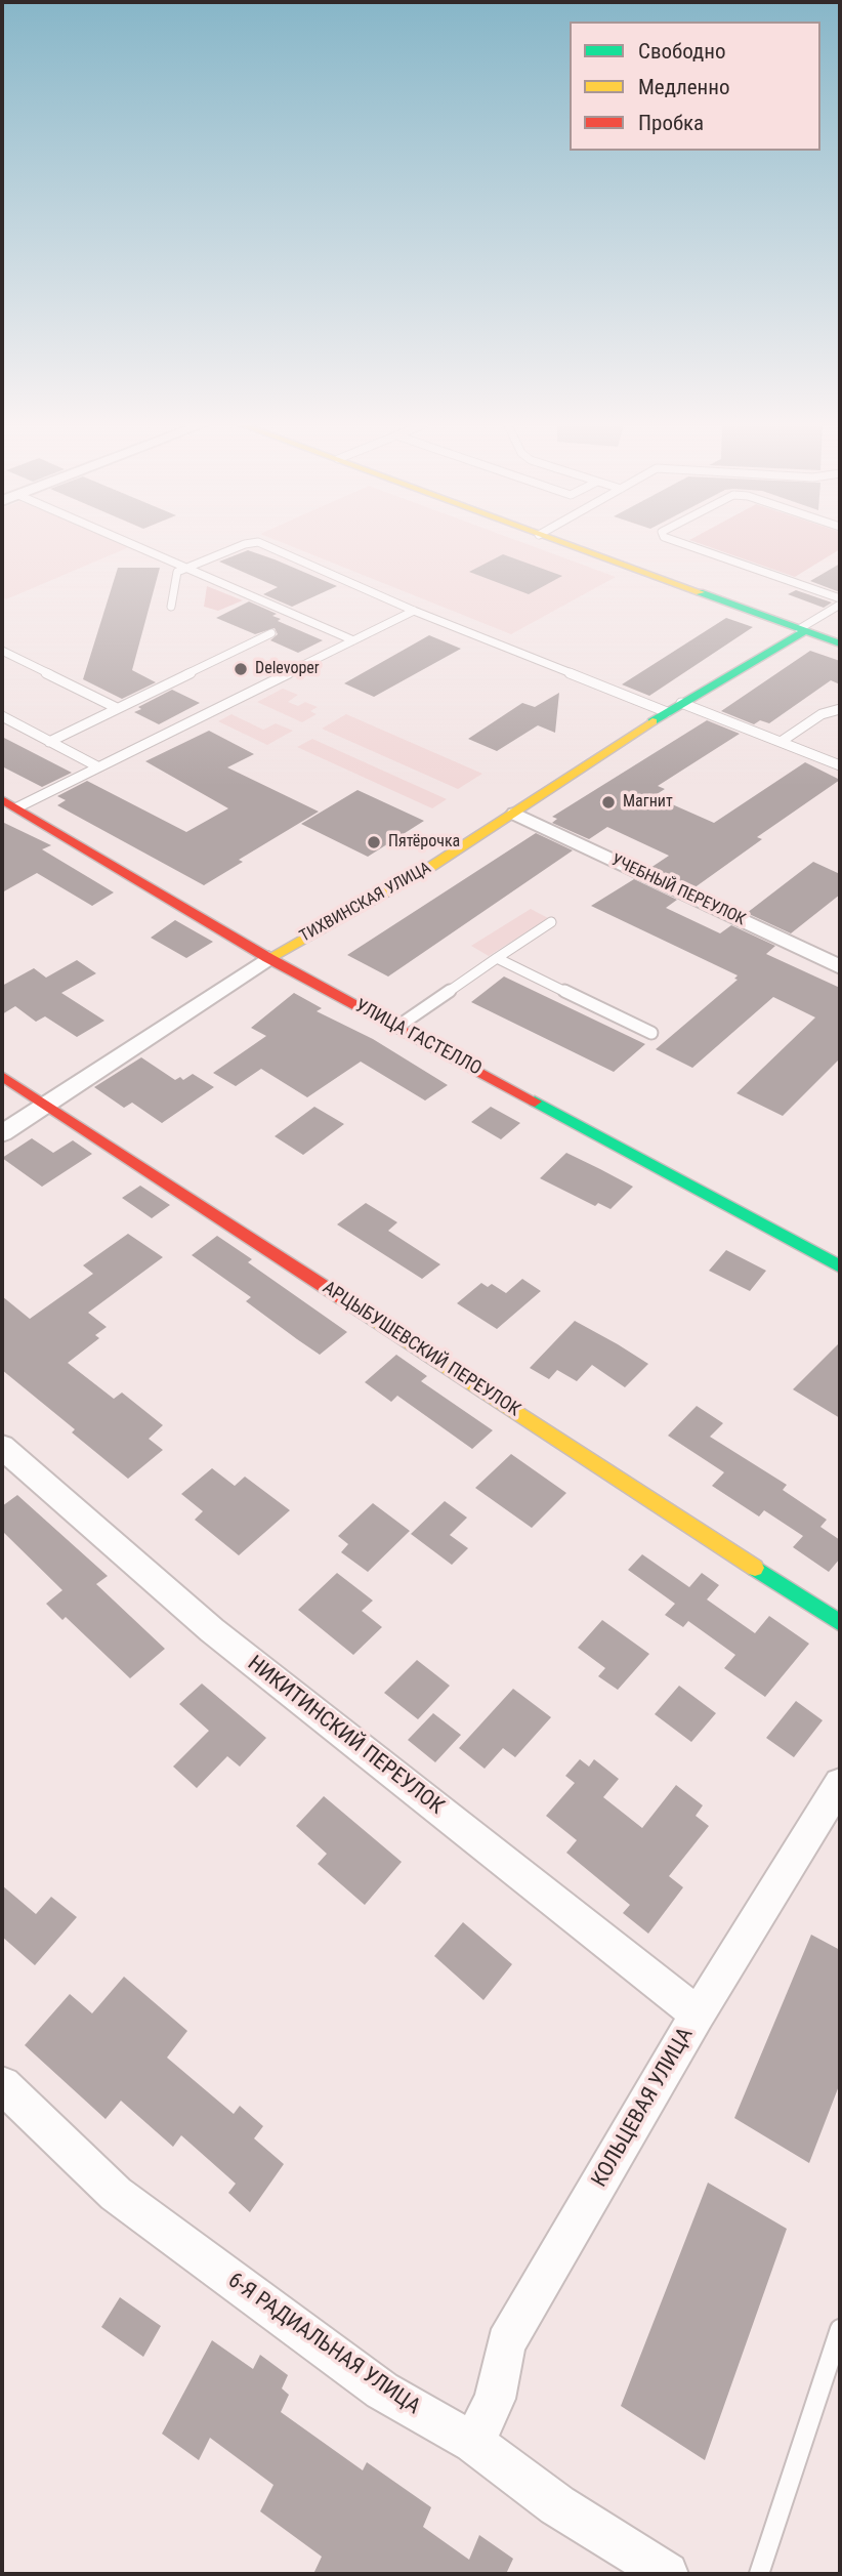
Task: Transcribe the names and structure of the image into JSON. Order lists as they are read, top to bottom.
{
  "streets": {
    "street": [
      "УЧЕБНЫЙ ПЕРЕУЛОК",
      "ТИХВИНСКАЯ УЛИЦА",
      "УЛИЦА ГАСТЕЛЛО",
      "АРЦЫБУШЕВСКИЙ ПЕРЕУЛОК",
      "НИКИТИНСКИЙ ПЕРЕУЛОК",
      "КОЛЬЦЕВАЯ УЛИЦА",
      "6-Я РАДИАЛЬНАЯ УЛИЦА"
    ]
  },
  "crossings": [
    ["УЧЕБНЫЙ ПЕРЕУЛОК", "ТИХВИНСКАЯ УЛИЦА"],
    ["ТИХВИНСКАЯ УЛИЦА", "УЛИЦА ГАСТЕЛЛО"],
    ["ТИХВИНСКАЯ УЛИЦА", "АРЦЫБУШЕВСКИЙ ПЕРЕУЛОК"],
    ["НИКИТИНСКИЙ ПЕРЕУЛОК", "КОЛЬЦЕВАЯ УЛИЦА"],
    ["КОЛЬЦЕВАЯ УЛИЦА", "6-Я РАДИАЛЬНАЯ УЛИЦА"]
  ],
  "places": ["Delevoper", "Магнит", "Пятёрочка"],
  "legend": ["Свободно", "Медленно", "Пробка"]
}
